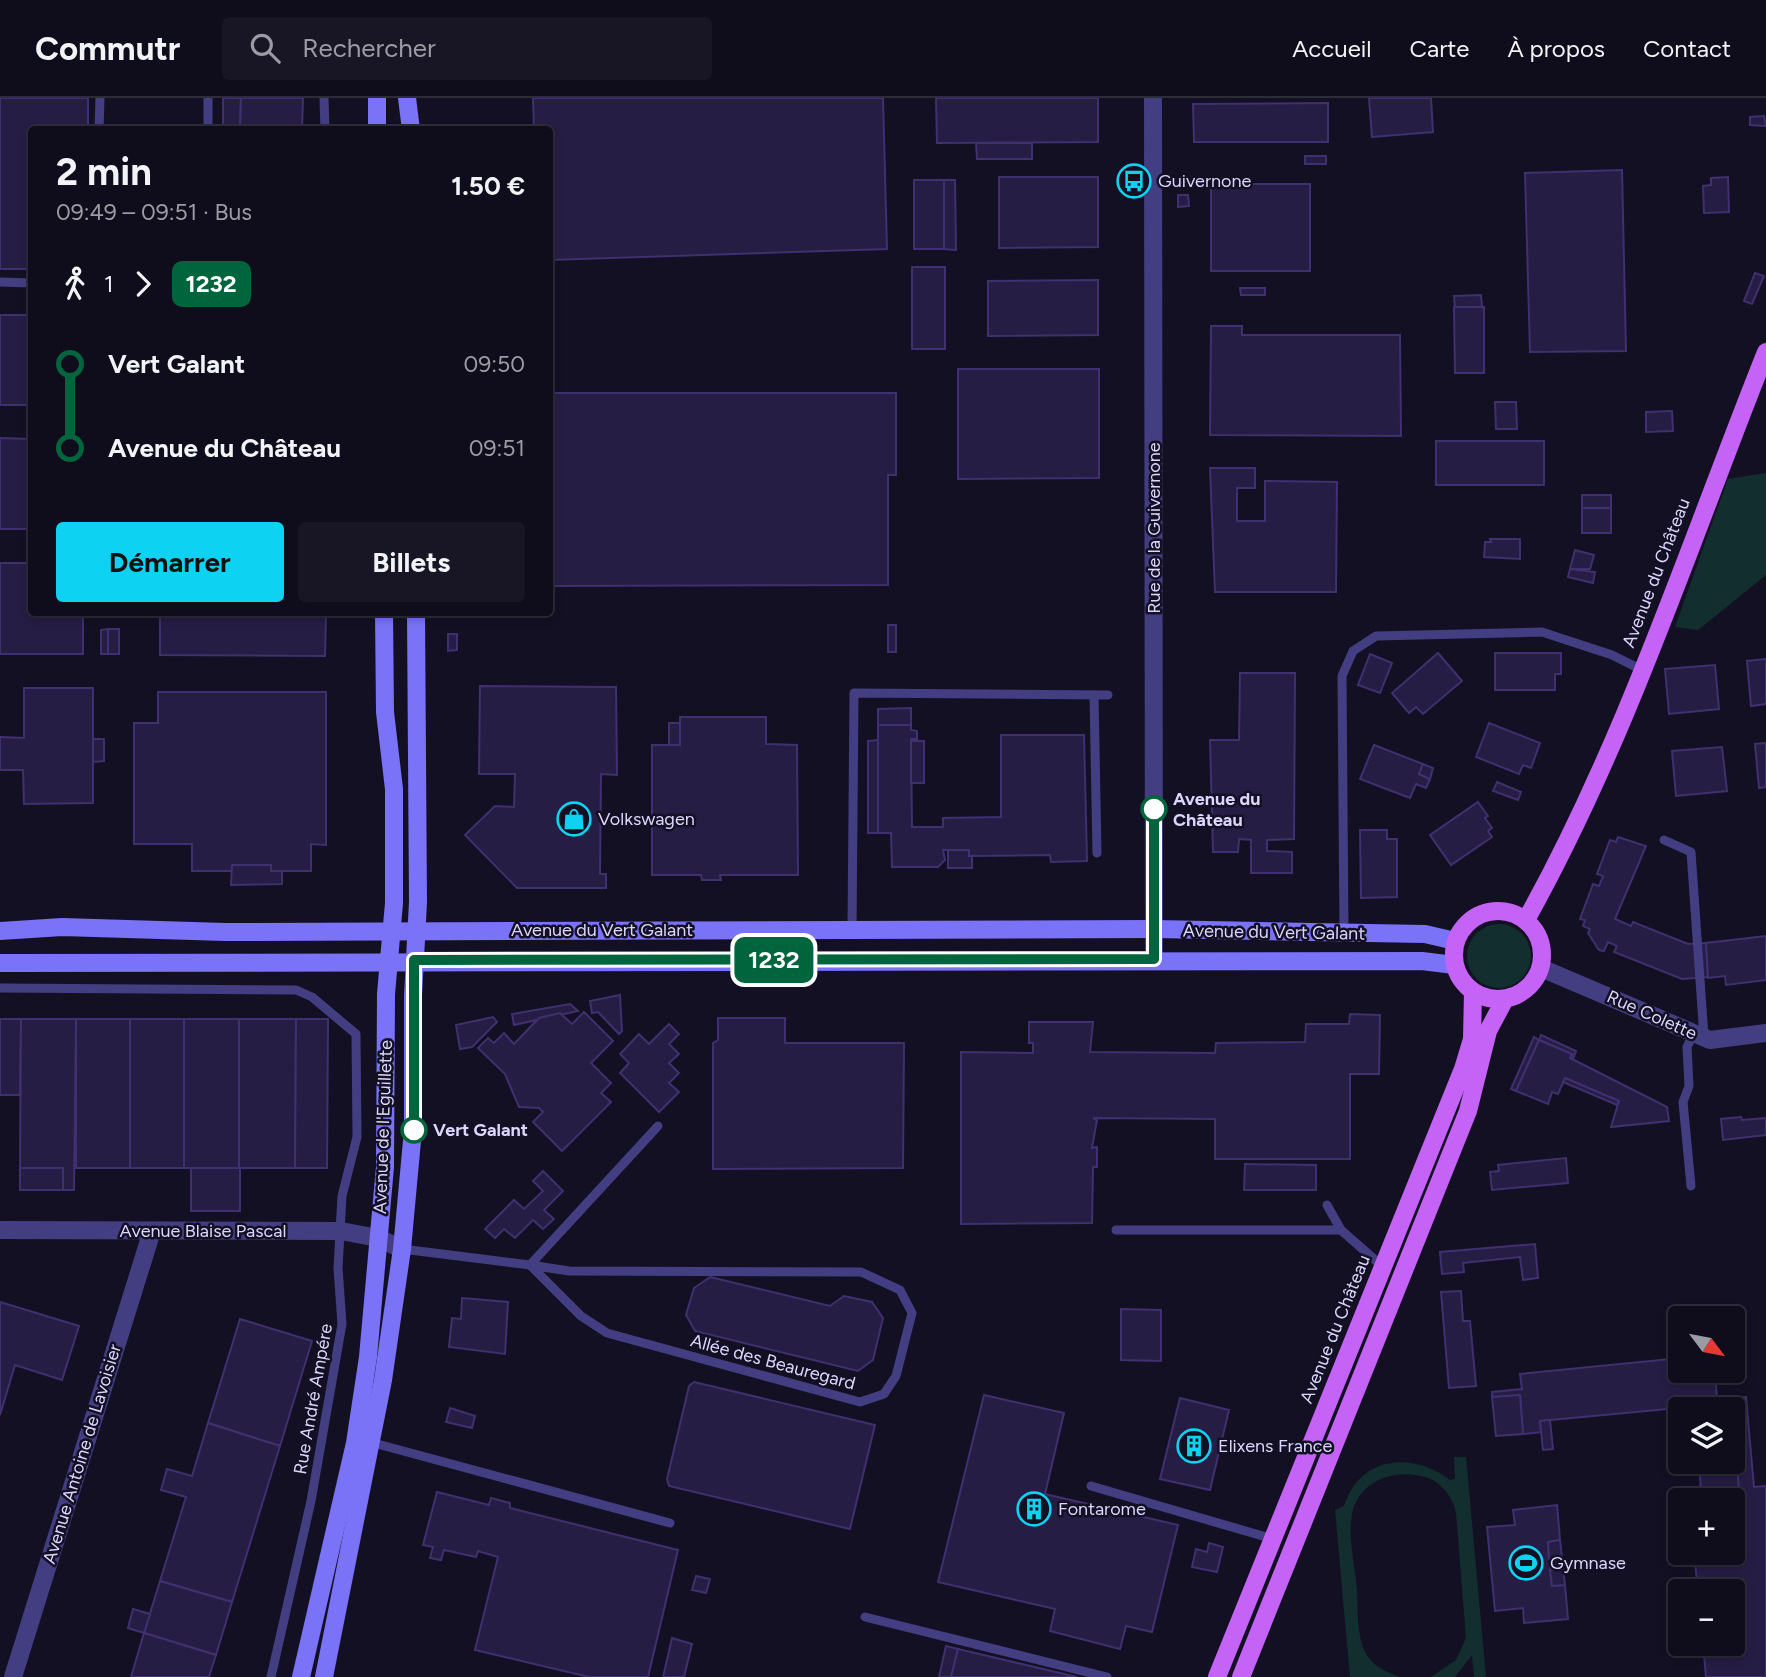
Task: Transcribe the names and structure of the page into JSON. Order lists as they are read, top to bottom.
{
  "streets": {
    "main road": ["Avenue du Château"],
    "street": [
      "Rue de la Guivernone",
      "Avenue du Vert Galant",
      "Rue Colette",
      "Avenue de l'Eguillette",
      "Avenue Blaise Pascal",
      "Avenue Antoine de Lavoisier"
    ],
    "lane": ["Allée des Beauregard", "Rue André Ampére"]
  },
  "crossings": [
    ["Rue de la Guivernone", "Avenue du Vert Galant"],
    ["Avenue du Château", "Avenue du Vert Galant"],
    ["Avenue du Château", "Rue Colette"],
    ["Avenue du Vert Galant", "Rue Colette"],
    ["Avenue du Vert Galant", "Avenue de l'Eguillette"],
    ["Avenue de l'Eguillette", "Avenue Blaise Pascal"],
    ["Avenue de l'Eguillette", "Allée des Beauregard"],
    ["Avenue Blaise Pascal", "Allée des Beauregard"],
    ["Avenue Blaise Pascal", "Rue André Ampére"],
    ["Avenue Blaise Pascal", "Avenue Antoine de Lavoisier"]
  ],
  "places": {
    "bus stop": ["Guivernone"],
    "other": ["Avenue du Château", "Vert Galant"],
    "shop": ["Volkswagen"],
    "building": ["Elixens France", "Fontarome"],
    "sports": ["Gymnase"]
  },
  "lines": ["bus line 1232"],
  "north": "bottom right",
  "page": {
    "header": "Commutr",
    "search": "Rechercher",
    "nav": [
      "Accueil",
      "Carte",
      "À propos",
      "Contact"
    ],
    "on_map": "1232",
    "heading": ["2 min", "09:49 – 09:51 · Bus", "1.50 €"],
    "legs": ["1", "1232"],
    "list": [
      {
        "name": "Vert Galant",
        "value": "09:50"
      },
      {
        "name": "Avenue du Château",
        "value": "09:51"
      }
    ],
    "buttons": ["Démarrer", "Billets"],
    "map_buttons": ["+", "−"]
  }
}
